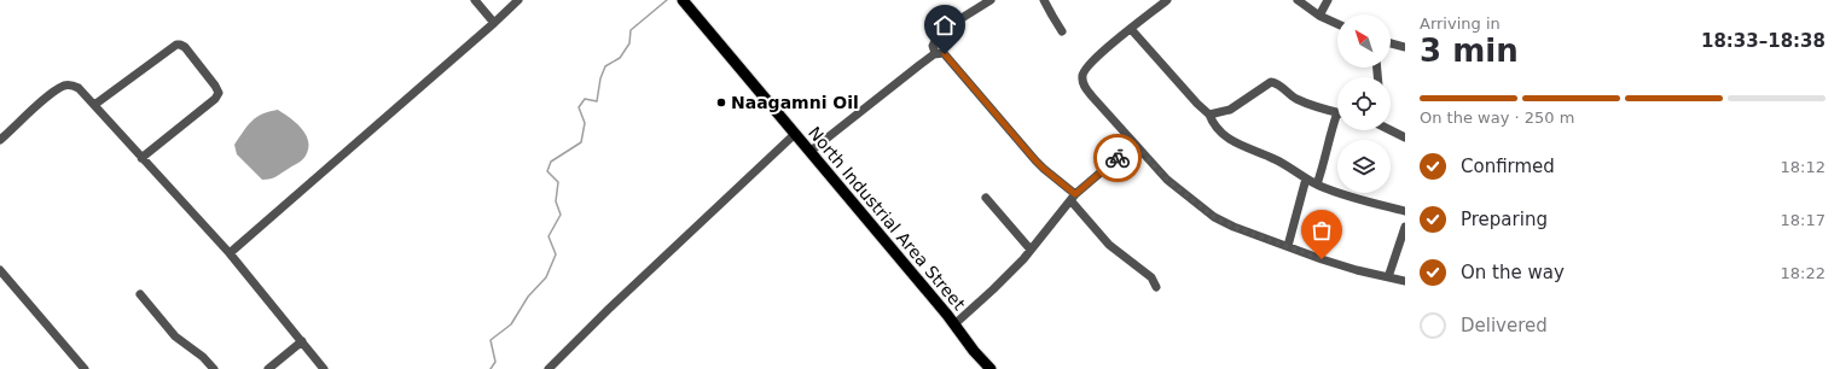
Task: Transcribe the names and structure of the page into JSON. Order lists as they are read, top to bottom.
{
  "streets": {
    "main road": ["North Industrial Area Street"]
  },
  "places": ["Naagamni Oil"],
  "north": "top left",
  "page": {
    "heading": ["3 min", "Arriving in", "18:33–18:38"],
    "bar": "On the way · 250 m",
    "list": [
      ["Confirmed", "18:12"],
      ["Preparing", "18:17"],
      ["On the way", "18:22"],
      "Delivered"
    ]
  }
}
